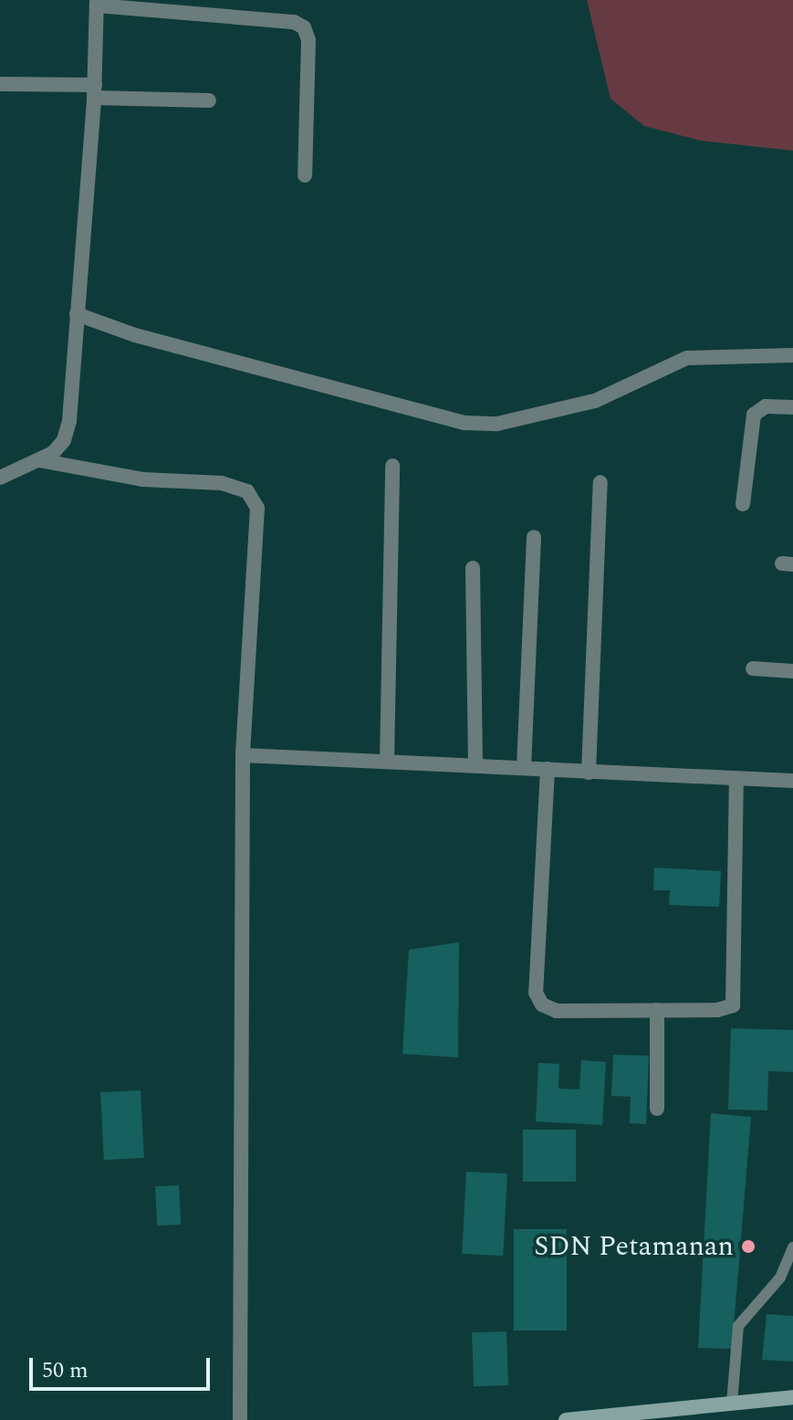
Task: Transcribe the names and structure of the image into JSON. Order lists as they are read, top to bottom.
{
  "places": ["SDN Petamanan"],
  "scale_bar": "50 m"
}
